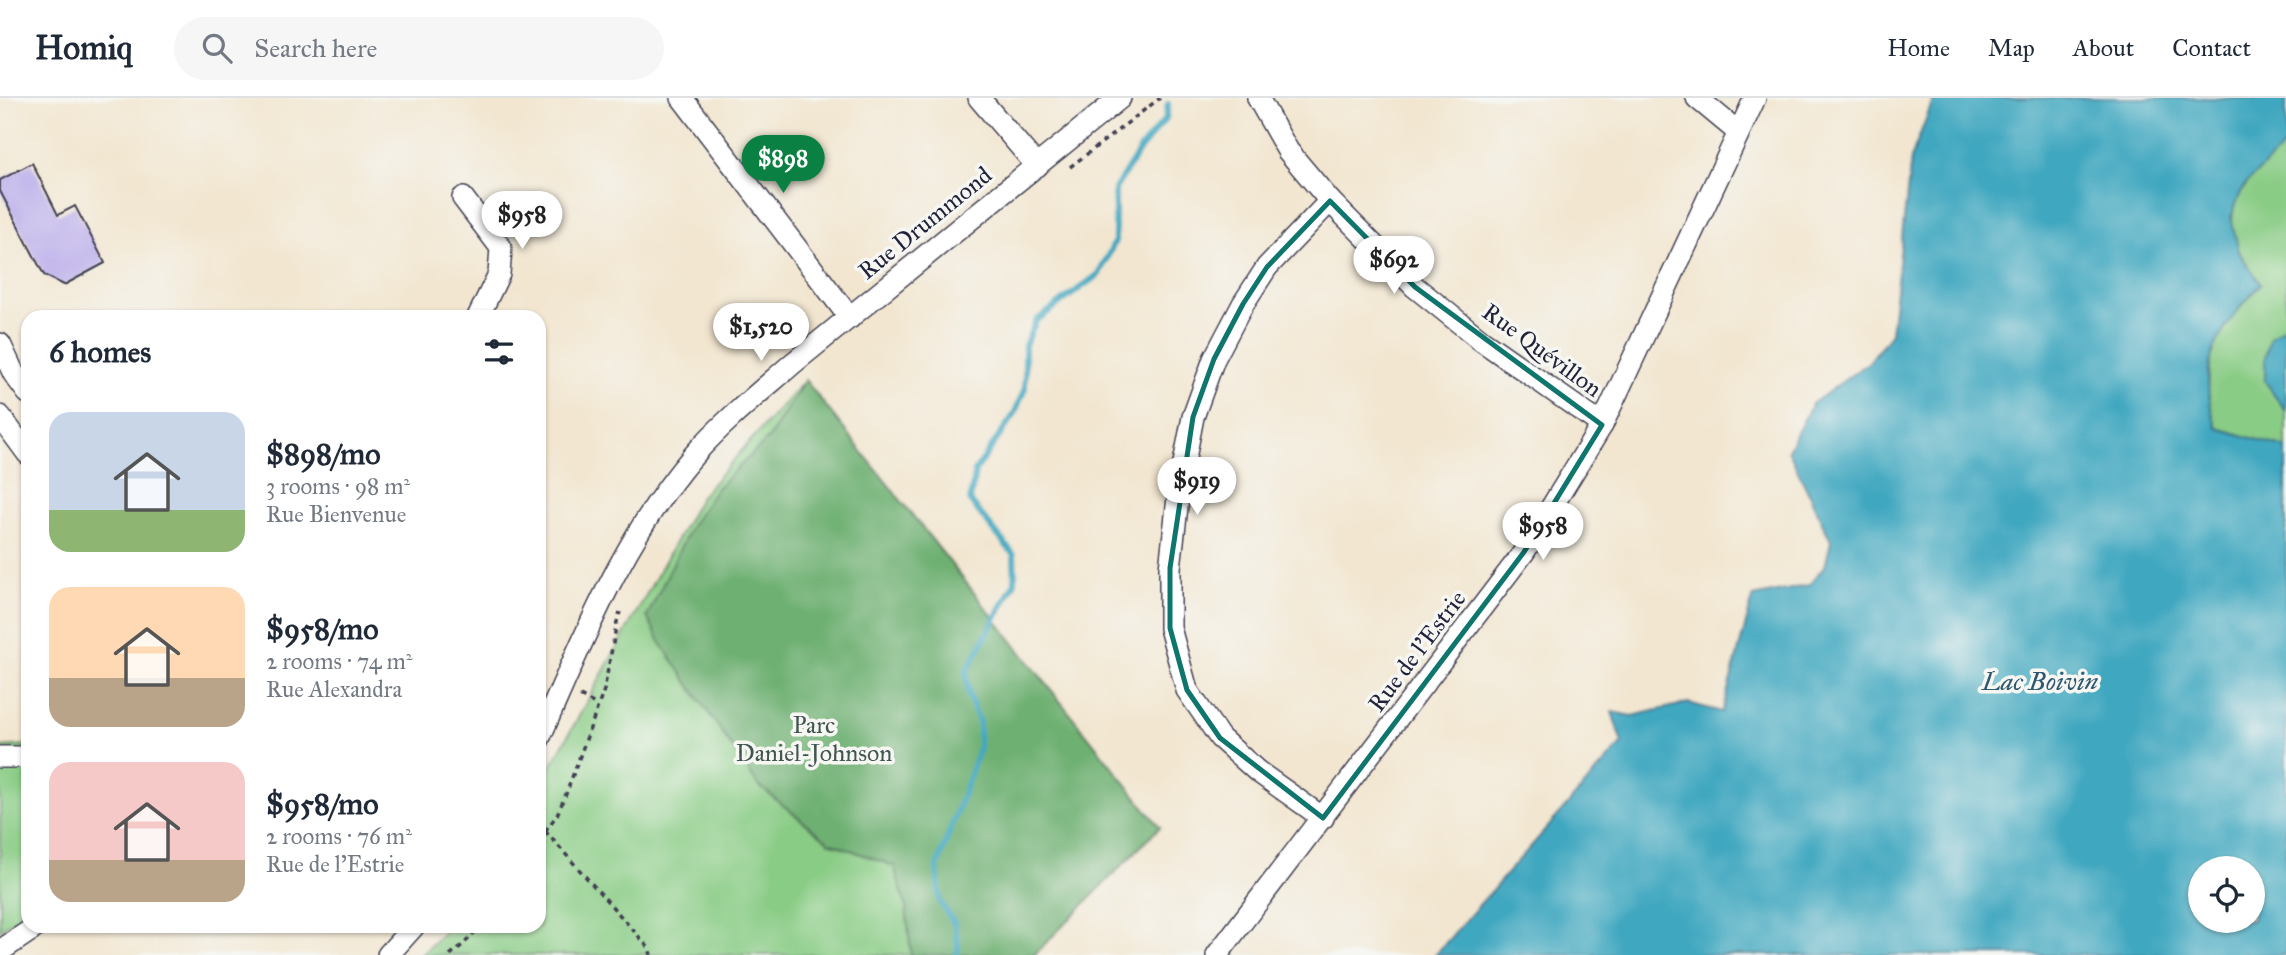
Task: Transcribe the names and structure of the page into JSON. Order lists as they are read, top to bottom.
{
  "streets": {
    "street": ["Rue Drummond", "Rue Quévillon", "Rue de l'Estrie"]
  },
  "crossings": [
    ["Rue Quévillon", "Rue de l'Estrie"]
  ],
  "water": ["Lac Boivin"],
  "parks": ["Parc Daniel-Johnson"],
  "page": {
    "header": "Homiq",
    "search": "Search here",
    "nav": [
      "Home",
      "Map",
      "About",
      "Contact"
    ],
    "price": [
      "$898",
      "$958",
      "$692",
      "$1,520",
      "$919",
      "$958"
    ],
    "heading": "6 homes",
    "list": [
      {
        "name": "$898/mo",
        "note": "3 rooms · 98 m² · Rue Bienvenue"
      },
      {
        "name": "$958/mo",
        "note": "2 rooms · 74 m² · Rue Alexandra"
      },
      {
        "name": "$958/mo",
        "note": "2 rooms · 76 m² · Rue de l'Estrie"
      }
    ]
  }
}
